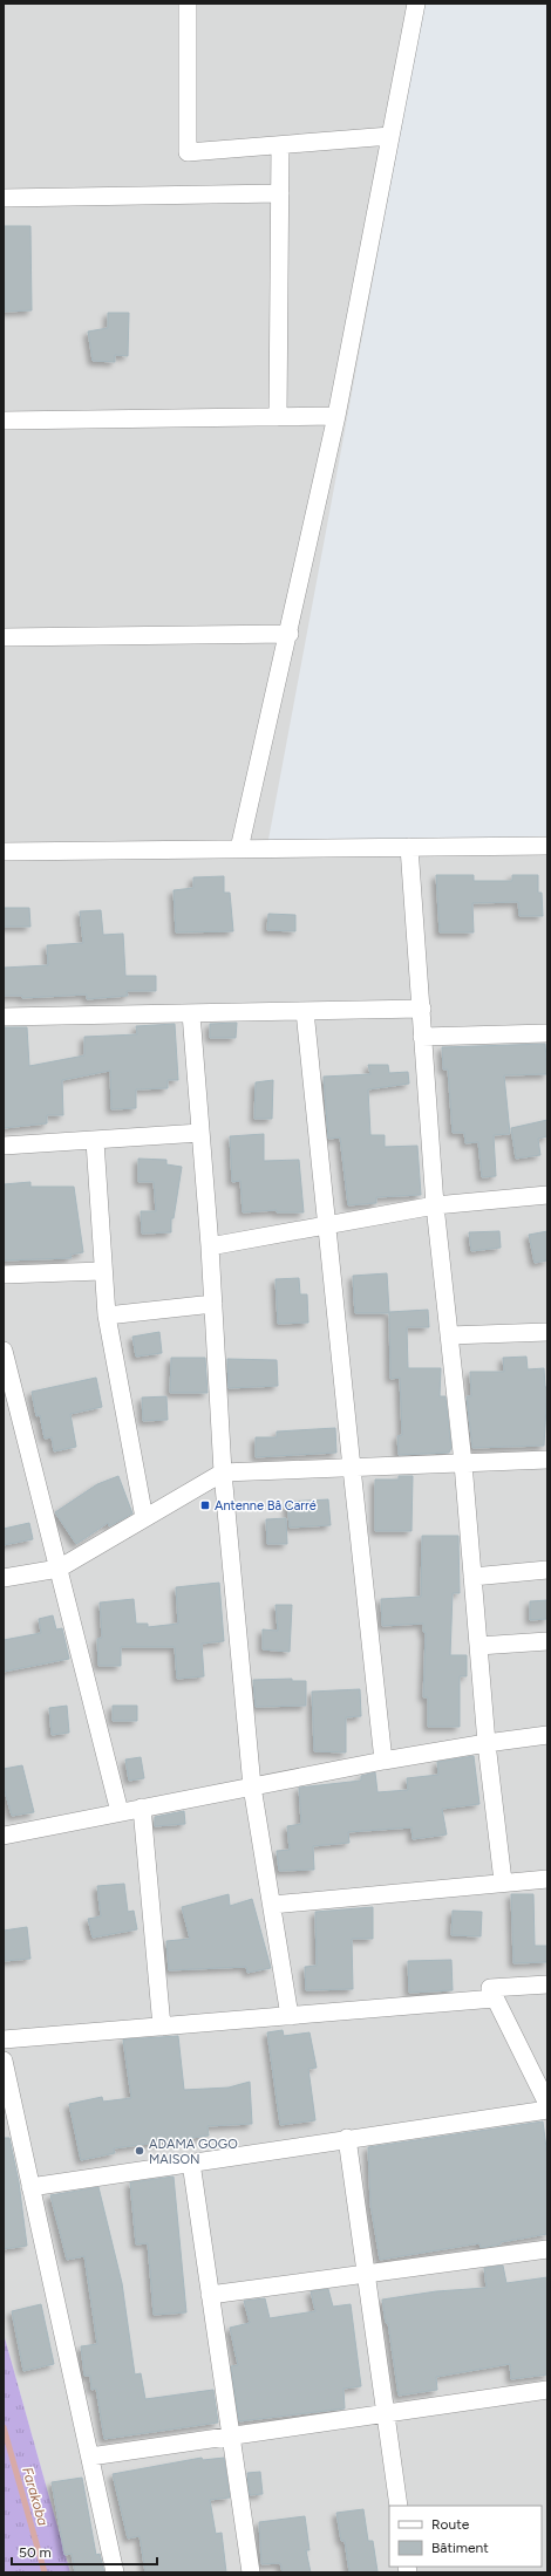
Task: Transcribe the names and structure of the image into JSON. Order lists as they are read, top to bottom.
{
  "water": ["Farakoba"],
  "places": {
    "transit": ["Antenne Bâ Carré"],
    "other": ["ADAMA GOGO MAISON"]
  },
  "legend": ["Route", "Bâtiment"],
  "scale_bar": "50 m"
}
